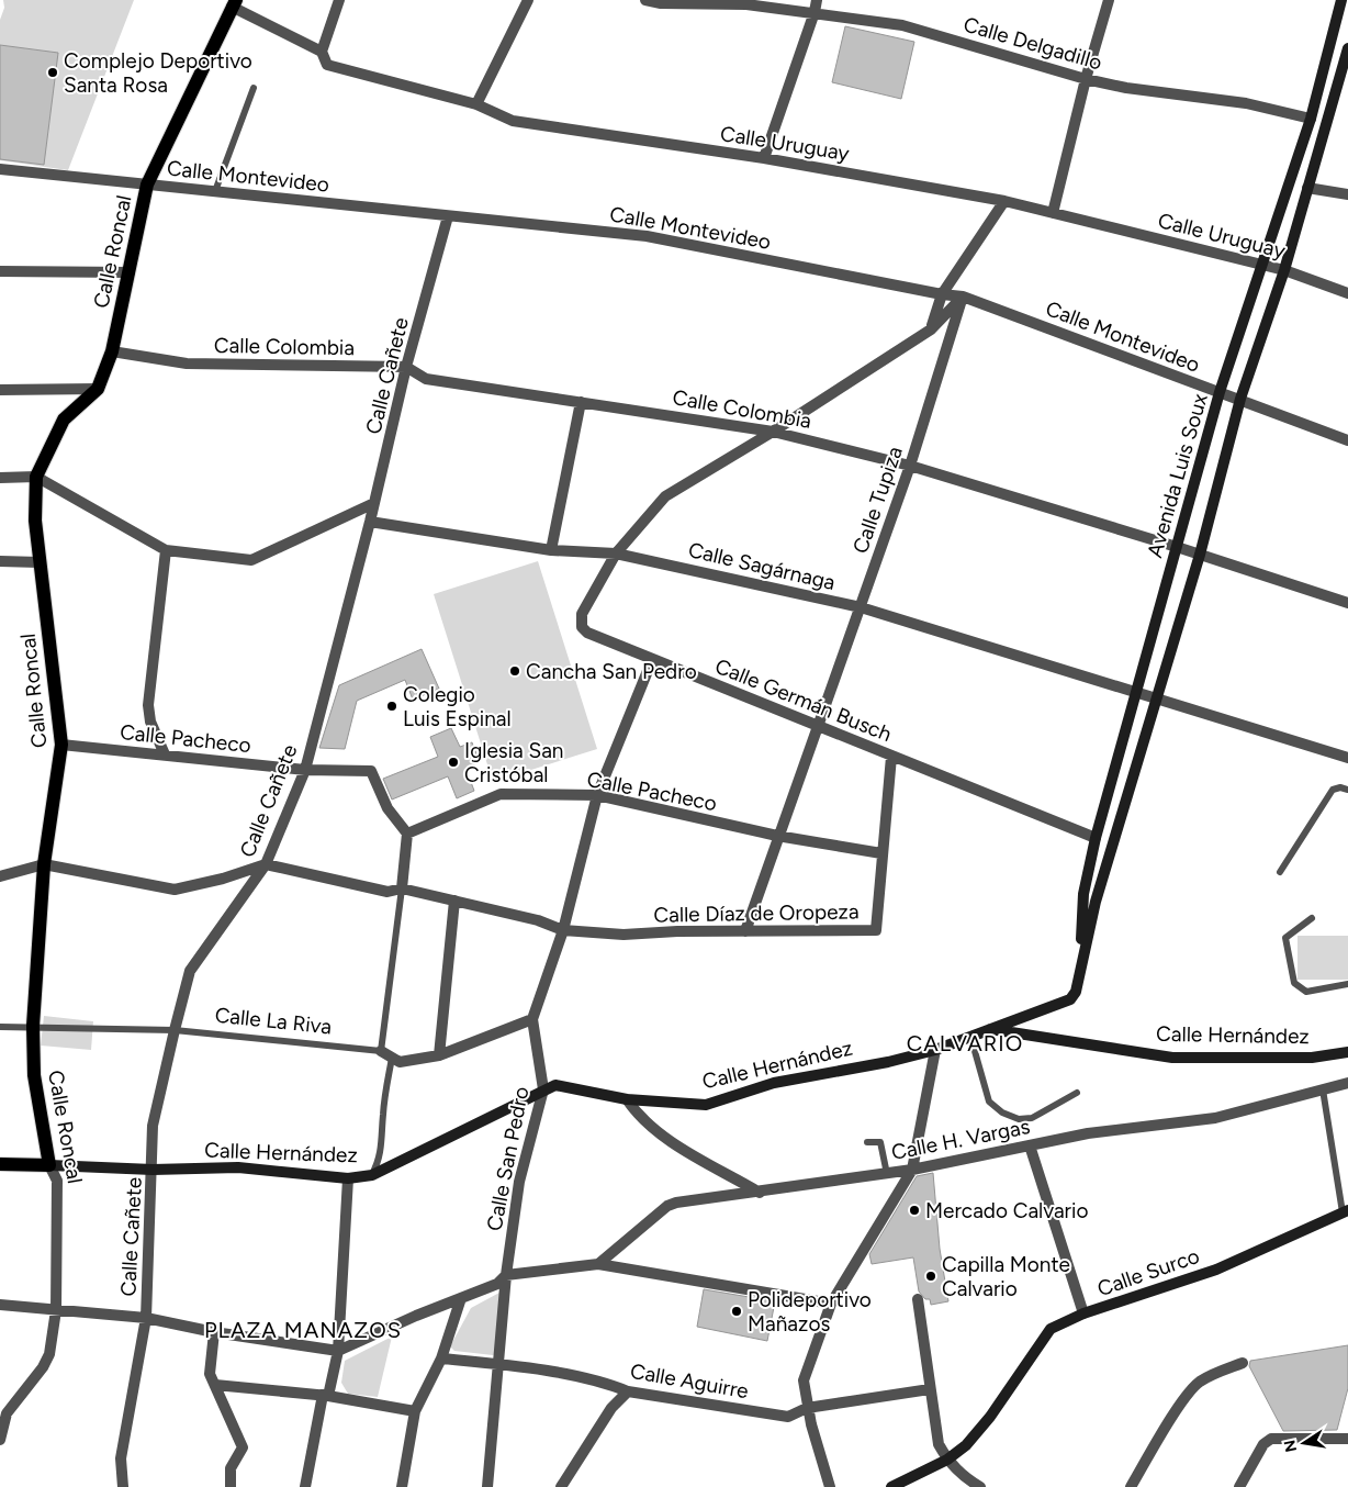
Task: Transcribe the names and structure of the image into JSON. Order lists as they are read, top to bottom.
{
  "streets": {
    "main road": [
      "Calle Roncal",
      "Avenida Luis Soux",
      "Calle Hernández",
      "Calle Surco"
    ],
    "street": [
      "Calle Delgadillo",
      "Calle Uruguay",
      "Calle Montevideo",
      "Calle Colombia",
      "Calle Cañete",
      "Calle Tupiza",
      "Calle Sagárnaga",
      "Calle Germán Busch",
      "Calle Pacheco",
      "Calle Díaz de Oropeza",
      "Calle La Riva",
      "Calle H. Vargas",
      "Calle San Pedro",
      "Calle Aguirre"
    ]
  },
  "crossings": [
    ["Calle Delgadillo", "Avenida Luis Soux"],
    ["Calle Uruguay", "Calle Roncal"],
    ["Calle Uruguay", "Avenida Luis Soux"],
    ["Calle Montevideo", "Calle Roncal"],
    ["Calle Montevideo", "Calle Cañete"],
    ["Calle Montevideo", "Avenida Luis Soux"],
    ["Calle Montevideo", "Calle Tupiza"],
    ["Calle Montevideo", "Calle Germán Busch"],
    ["Calle Roncal", "Calle Colombia"],
    ["Calle Roncal", "Calle Pacheco"],
    ["Calle Roncal", "Calle La Riva"],
    ["Calle Roncal", "Calle Hernández"],
    ["Calle Colombia", "Calle Cañete"],
    ["Calle Colombia", "Avenida Luis Soux"],
    ["Calle Colombia", "Calle Tupiza"],
    ["Calle Colombia", "Calle Germán Busch"],
    ["Calle Cañete", "Calle Sagárnaga"],
    ["Calle Cañete", "Calle Pacheco"],
    ["Calle Cañete", "Calle Díaz de Oropeza"],
    ["Calle Cañete", "Calle La Riva"],
    ["Calle Cañete", "Calle Hernández"],
    ["Avenida Luis Soux", "Calle Sagárnaga"],
    ["Avenida Luis Soux", "Calle Germán Busch"],
    ["Avenida Luis Soux", "Calle Hernández"],
    ["Calle Tupiza", "Calle Sagárnaga"],
    ["Calle Tupiza", "Calle Germán Busch"],
    ["Calle Tupiza", "Calle Pacheco"],
    ["Calle Tupiza", "Calle Díaz de Oropeza"],
    ["Calle Sagárnaga", "Calle Germán Busch"],
    ["Calle Germán Busch", "Calle Díaz de Oropeza"],
    ["Calle Germán Busch", "Calle San Pedro"],
    ["Calle Pacheco", "Calle Díaz de Oropeza"],
    ["Calle Pacheco", "Calle San Pedro"],
    ["Calle Díaz de Oropeza", "Calle San Pedro"],
    ["Calle La Riva", "Calle San Pedro"],
    ["Calle Hernández", "Calle San Pedro"],
    ["Calle San Pedro", "Calle Aguirre"]
  ],
  "districts": ["CALVARIO", "PLAZA MANAZOS"],
  "places": [
    "Complejo Deportivo Santa Rosa",
    "Cancha San Pedro",
    "Colegio Luis Espinal",
    "Iglesia San Cristóbal",
    "Mercado Calvario",
    "Capilla Monte Calvario",
    "Polideportivo Mañazos"
  ],
  "north": "left"
}
